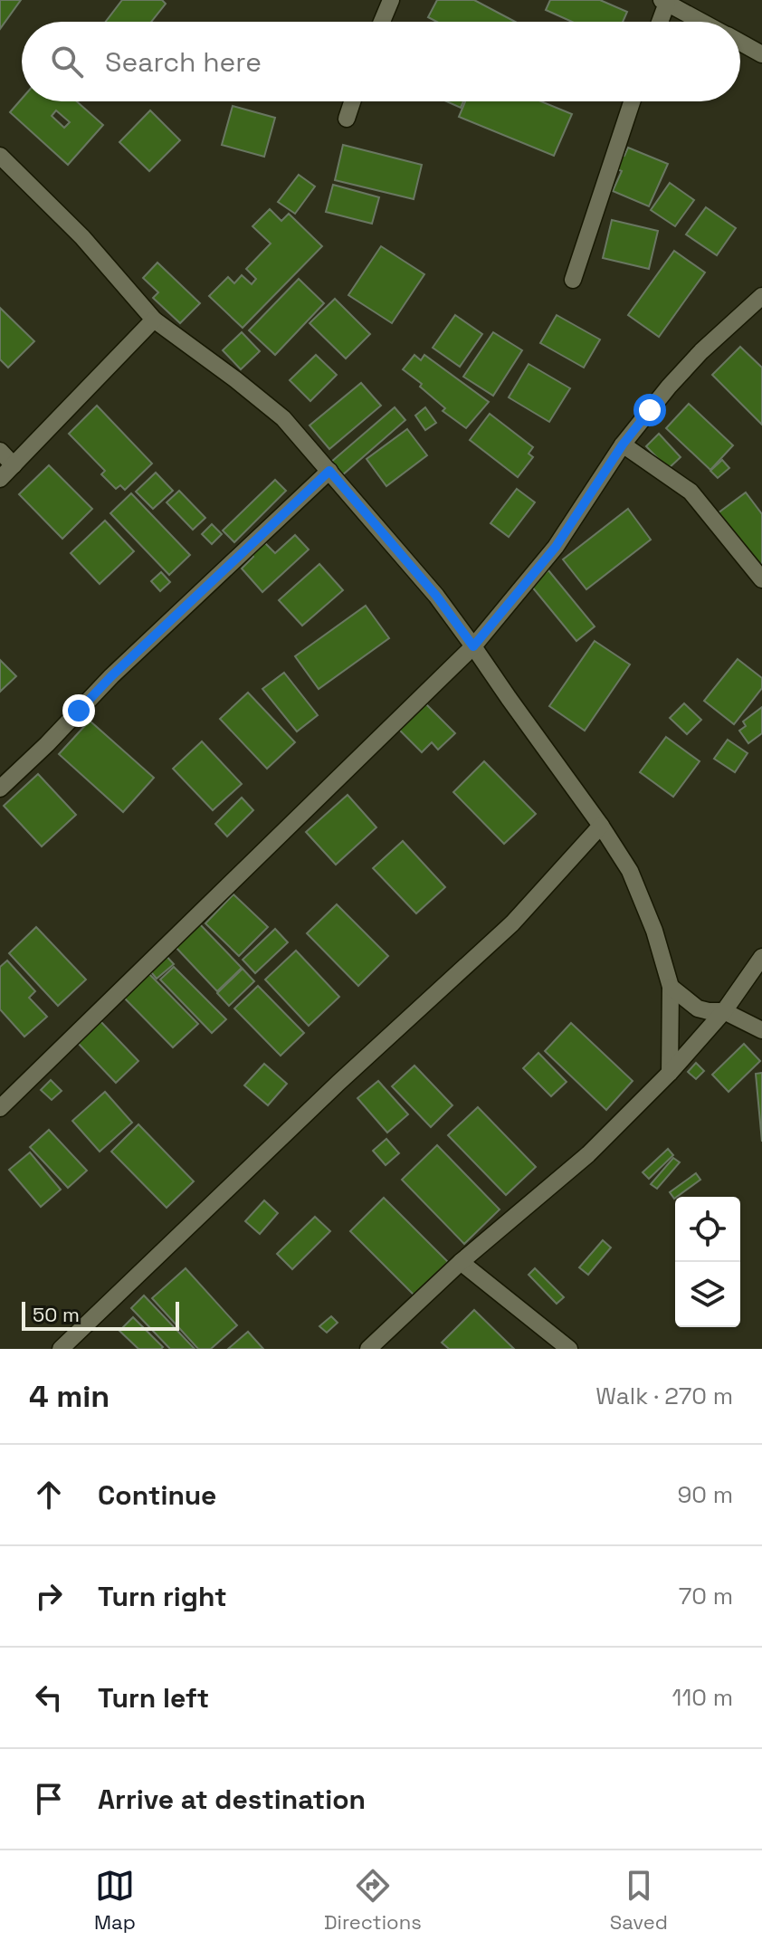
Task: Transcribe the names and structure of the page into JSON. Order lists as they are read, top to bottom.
{
  "scale_bar": "50 m",
  "page": {
    "search": "Search here",
    "scale": "50 m",
    "heading": ["4 min", "Walk · 270 m"],
    "list": [
      ["Continue", "90 m"],
      ["Turn right", "70 m"],
      ["Turn left", "110 m"],
      "Arrive at destination"
    ],
    "nav": ["Map", "Directions", "Saved"]
  }
}
